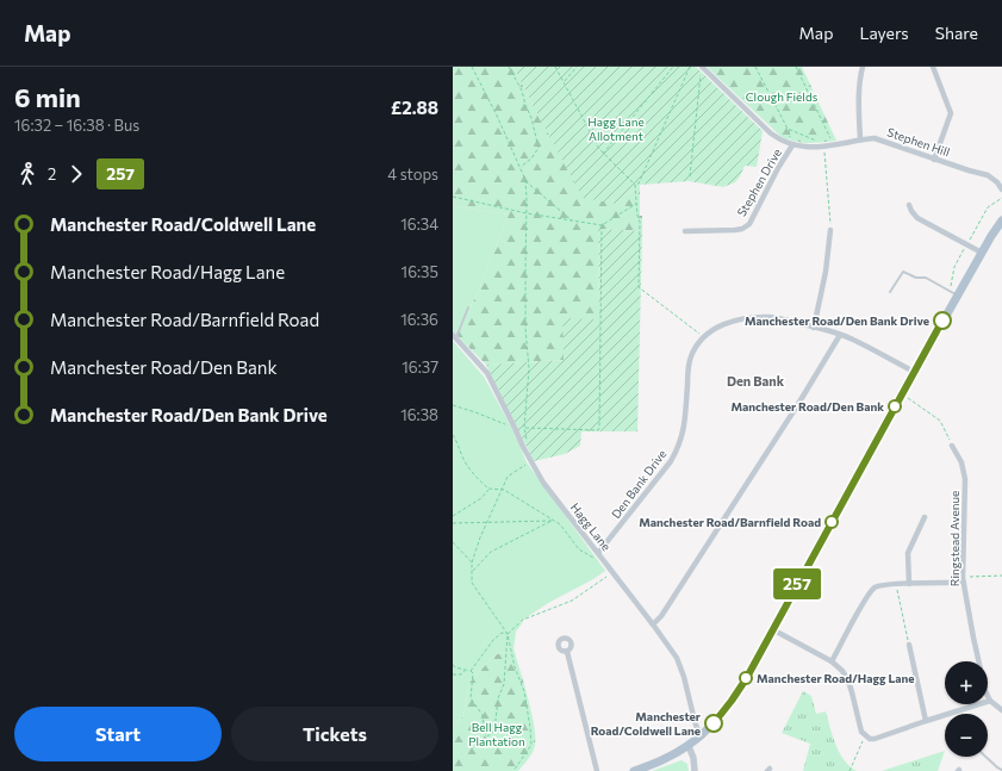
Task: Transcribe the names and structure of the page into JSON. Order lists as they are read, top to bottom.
{
  "streets": {
    "street": [
      "Stephen Hill",
      "Stephen Drive",
      "Den Bank Drive",
      "Hagg Lane",
      "Ringstead Avenue"
    ]
  },
  "crossings": [
    ["Stephen Hill", "Stephen Drive"],
    ["Den Bank Drive", "Hagg Lane"]
  ],
  "districts": ["Den Bank"],
  "parks": ["Clough Fields", "Hagg Lane Allotment", "Bell Hagg Plantation"],
  "places": [
    "Manchester Road/Den Bank Drive",
    "Manchester Road/Den Bank",
    "Manchester Road/Barnfield Road",
    "Manchester Road/Hagg Lane",
    "Manchester Road/Coldwell Lane"
  ],
  "lines": ["bus line 257"],
  "page": {
    "header": "Map",
    "nav": ["Map", "Layers", "Share"],
    "heading": ["6 min", "16:32 – 16:38 · Bus", "£2.88"],
    "on_map": "257",
    "legs": ["2", "257", "4 stops"],
    "list": [
      {
        "name": "Manchester Road/Coldwell Lane",
        "value": "16:34"
      },
      {
        "name": "Manchester Road/Hagg Lane",
        "value": "16:35"
      },
      {
        "name": "Manchester Road/Barnfield Road",
        "value": "16:36"
      },
      {
        "name": "Manchester Road/Den Bank",
        "value": "16:37"
      },
      {
        "name": "Manchester Road/Den Bank Drive",
        "value": "16:38"
      }
    ],
    "map_buttons": ["+", "−"],
    "buttons": ["Start", "Tickets"]
  }
}
